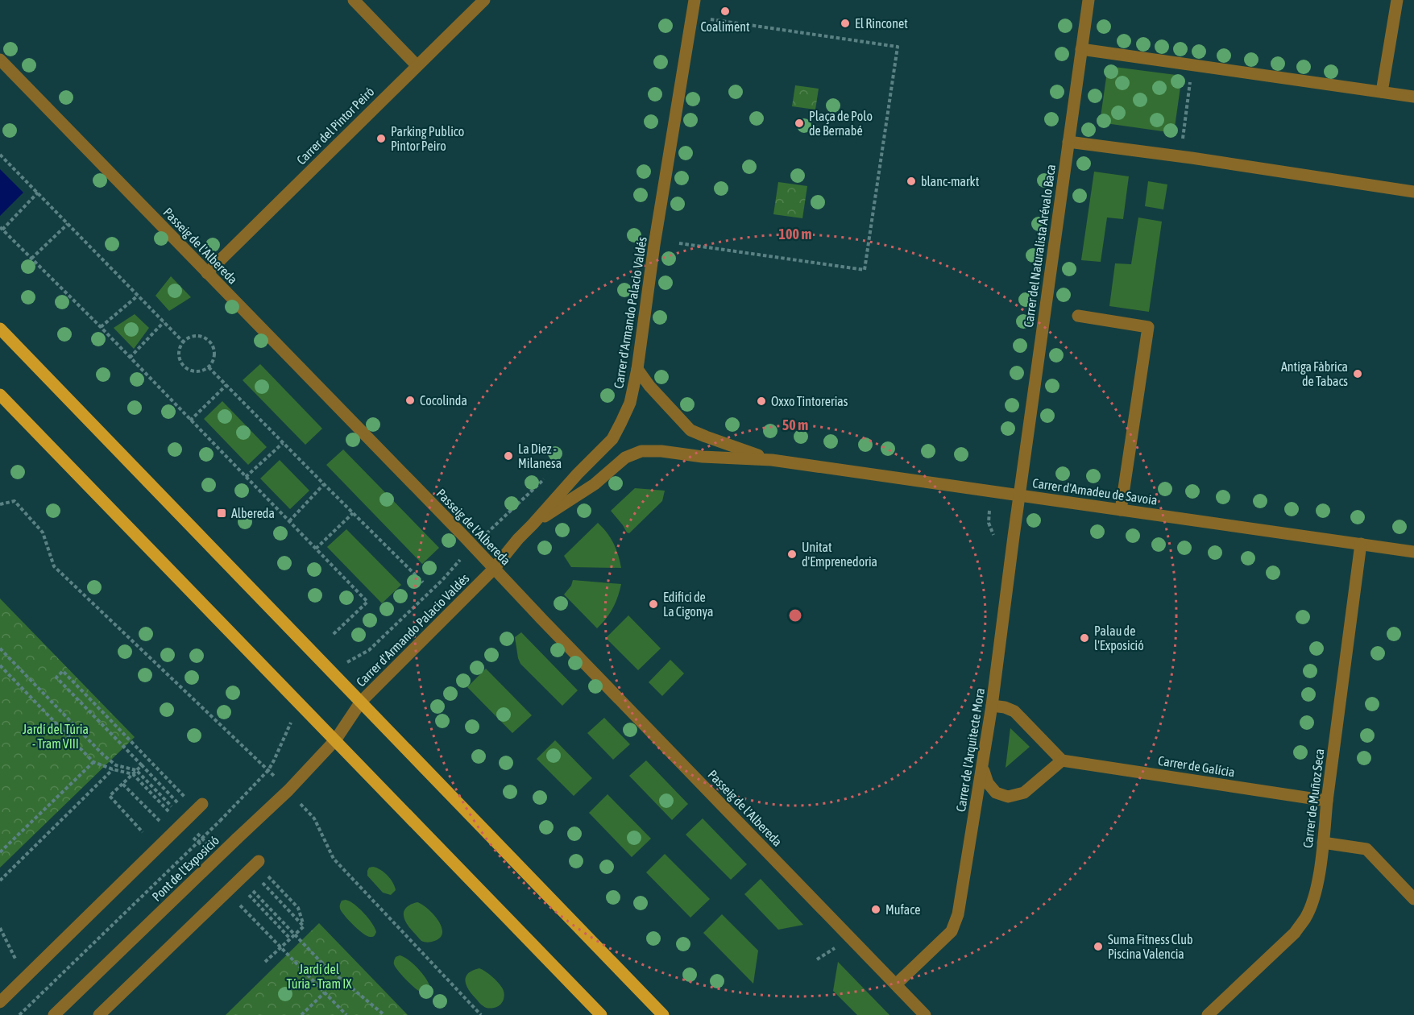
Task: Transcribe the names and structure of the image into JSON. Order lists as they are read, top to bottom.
{
  "streets": {
    "street": [
      "Carrer del Pintor Peiró",
      "Passeig de l'Albereda",
      "Carrer del Naturalista Arévalo Baca",
      "Carrer d'Armando Palacio Valdés",
      "Carrer d'Amadeu de Savoia",
      "Carrer de l'Arquitecte Mora",
      "Carrer de Galícia",
      "Carrer de Muñoz Seca",
      "Pont de l'Exposició"
    ]
  },
  "crossings": [
    ["Carrer del Pintor Peiró", "Passeig de l'Albereda"],
    ["Passeig de l'Albereda", "Carrer d'Armando Palacio Valdés"],
    ["Passeig de l'Albereda", "Carrer de l'Arquitecte Mora"],
    ["Carrer del Naturalista Arévalo Baca", "Carrer d'Amadeu de Savoia"],
    ["Carrer del Naturalista Arévalo Baca", "Carrer de l'Arquitecte Mora"],
    ["Carrer d'Armando Palacio Valdés", "Carrer d'Amadeu de Savoia"],
    ["Carrer d'Armando Palacio Valdés", "Pont de l'Exposició"],
    ["Carrer d'Amadeu de Savoia", "Carrer de l'Arquitecte Mora"],
    ["Carrer d'Amadeu de Savoia", "Carrer de Muñoz Seca"],
    ["Carrer de Galícia", "Carrer de Muñoz Seca"]
  ],
  "parks": ["Jardí del Túria - Tram VIII", "Jardí del Túria - Tram IX"],
  "places": {
    "other": [
      "Coaliment",
      "El Rinconet",
      "Plaça de Polo de Bernabé",
      "Parking Publico Pintor Peiro",
      "blanc-markt",
      "Antiga Fàbrica de Tabacs",
      "Cocolinda",
      "Oxxo Tintorerias",
      "La Diez - Milanesa",
      "Unitat d'Emprenedoria",
      "Edifici de La Cigonya",
      "Palau de l'Exposició",
      "Muface",
      "Suma Fitness Club Piscina Valencia"
    ],
    "transit": ["Albereda"]
  },
  "rings": ["100 m", "50 m"]
}
